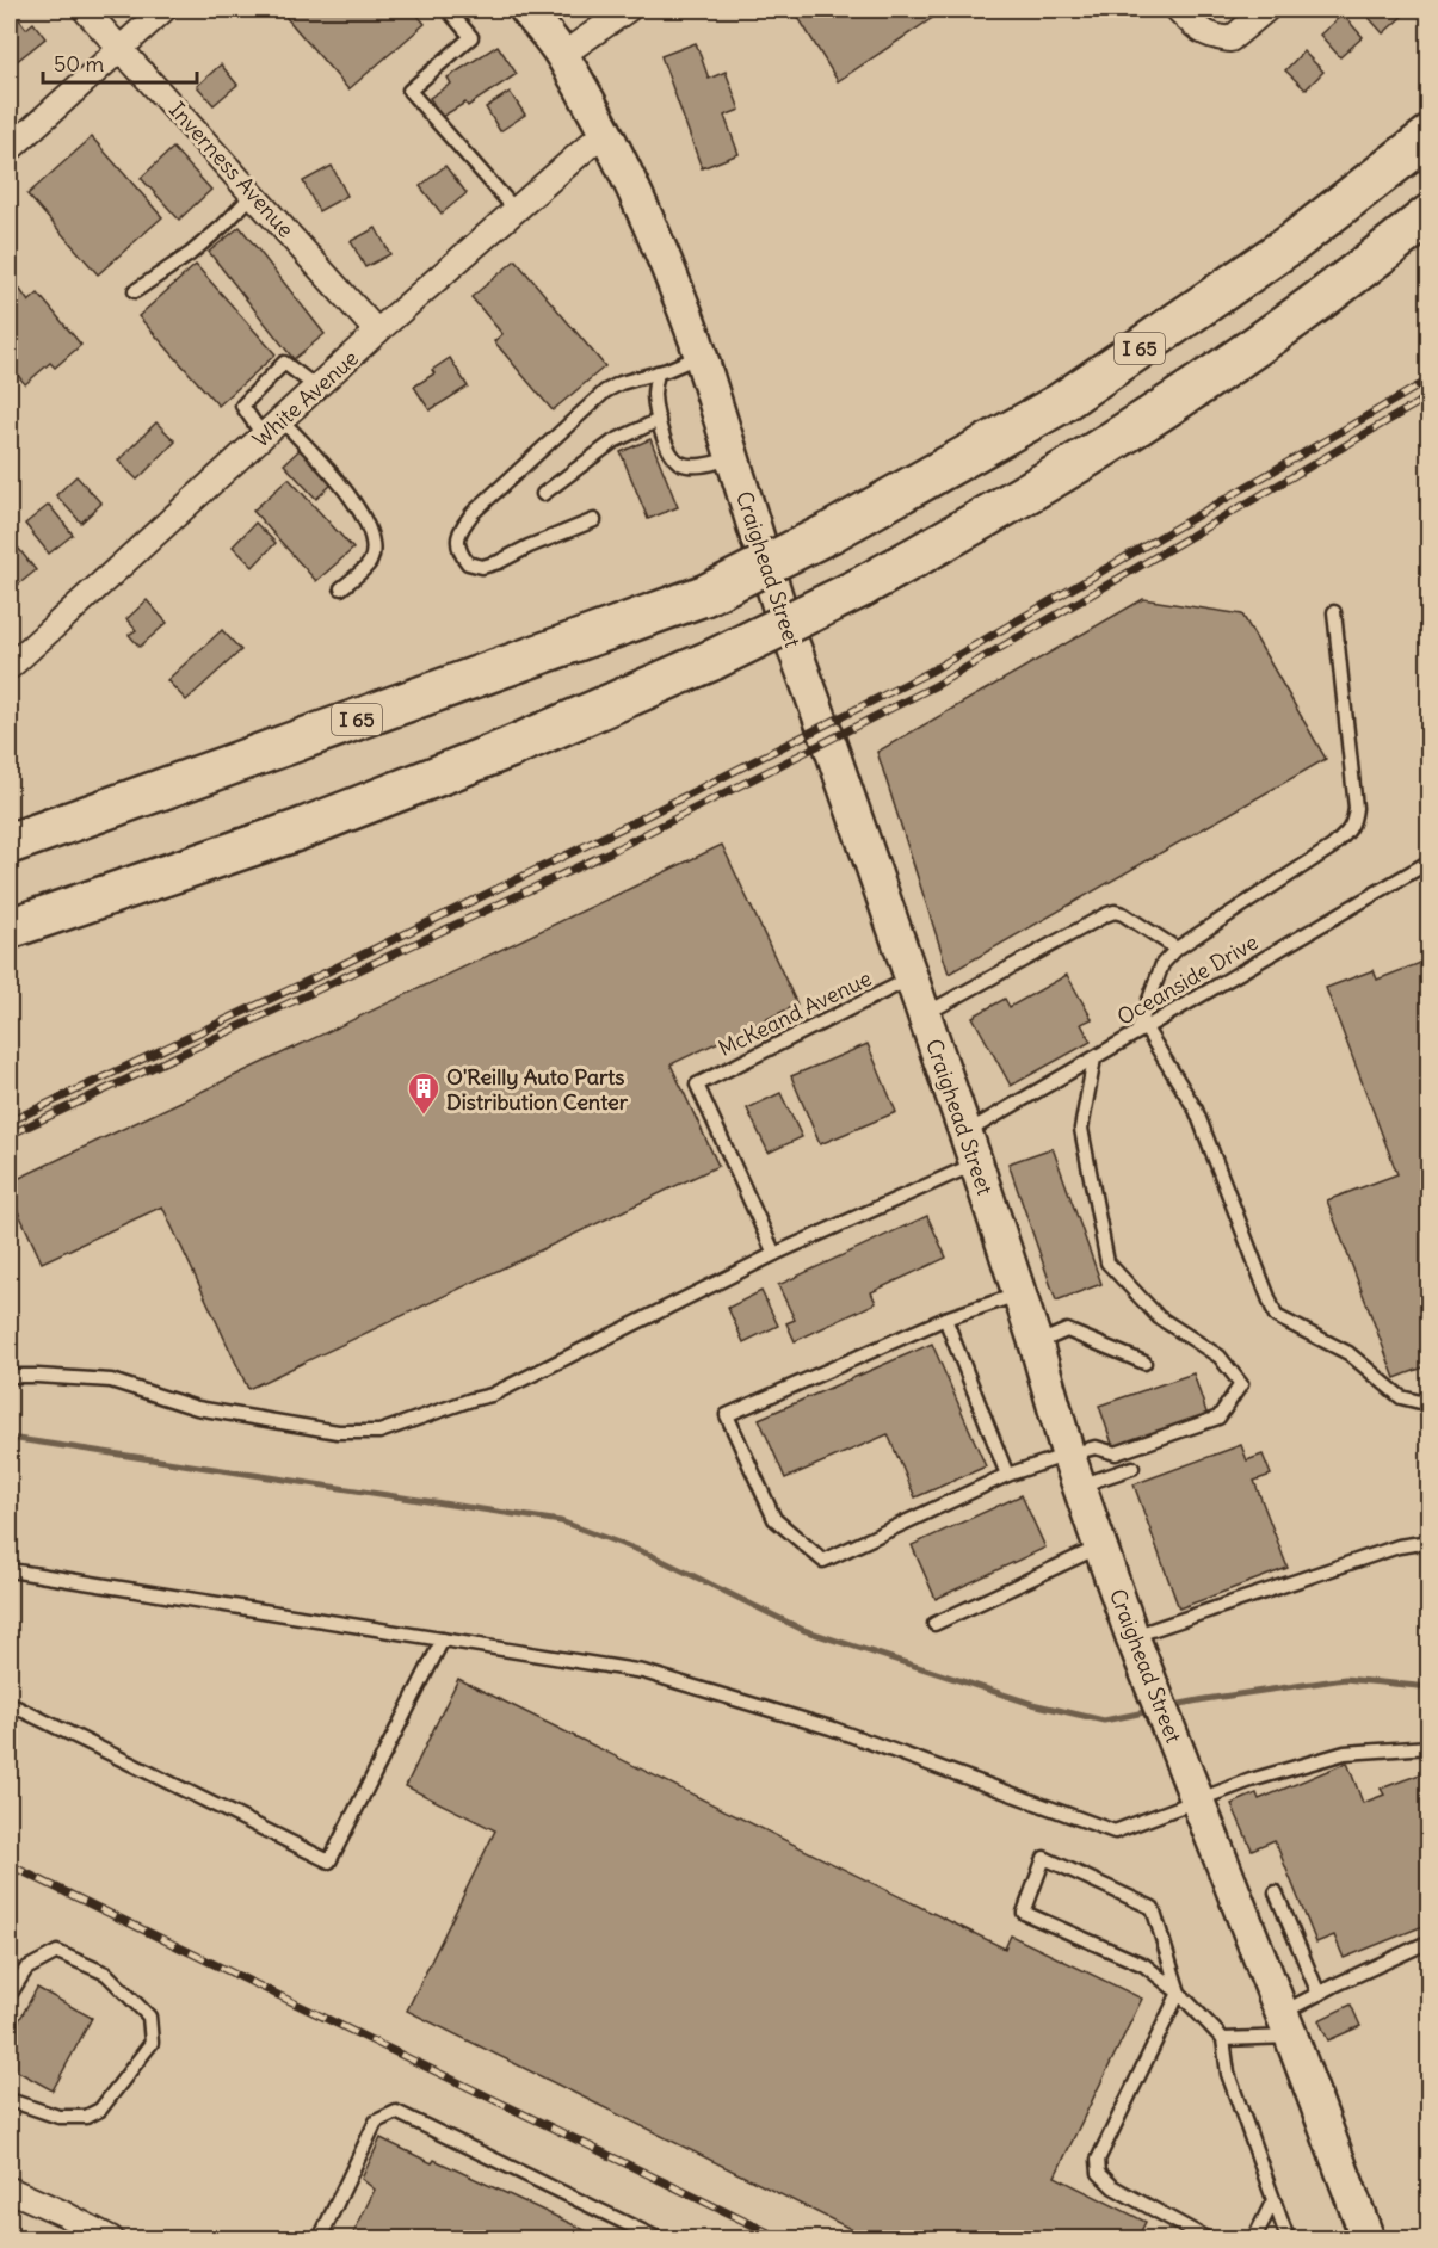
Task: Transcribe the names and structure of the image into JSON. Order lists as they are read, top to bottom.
{
  "streets": {
    "highway": ["I 65"],
    "street": ["Inverness Avenue", "White Avenue", "Craighead Street"],
    "lane": ["Oceanside Drive", "McKeand Avenue"]
  },
  "crossings": [
    ["Inverness Avenue", "White Avenue"],
    ["White Avenue", "Craighead Street"],
    ["Craighead Street", "Oceanside Drive"],
    ["Craighead Street", "McKeand Avenue"]
  ],
  "places": {
    "building": ["O'Reilly Auto Parts Distribution Center"]
  },
  "scale_bar": "50 m"
}
